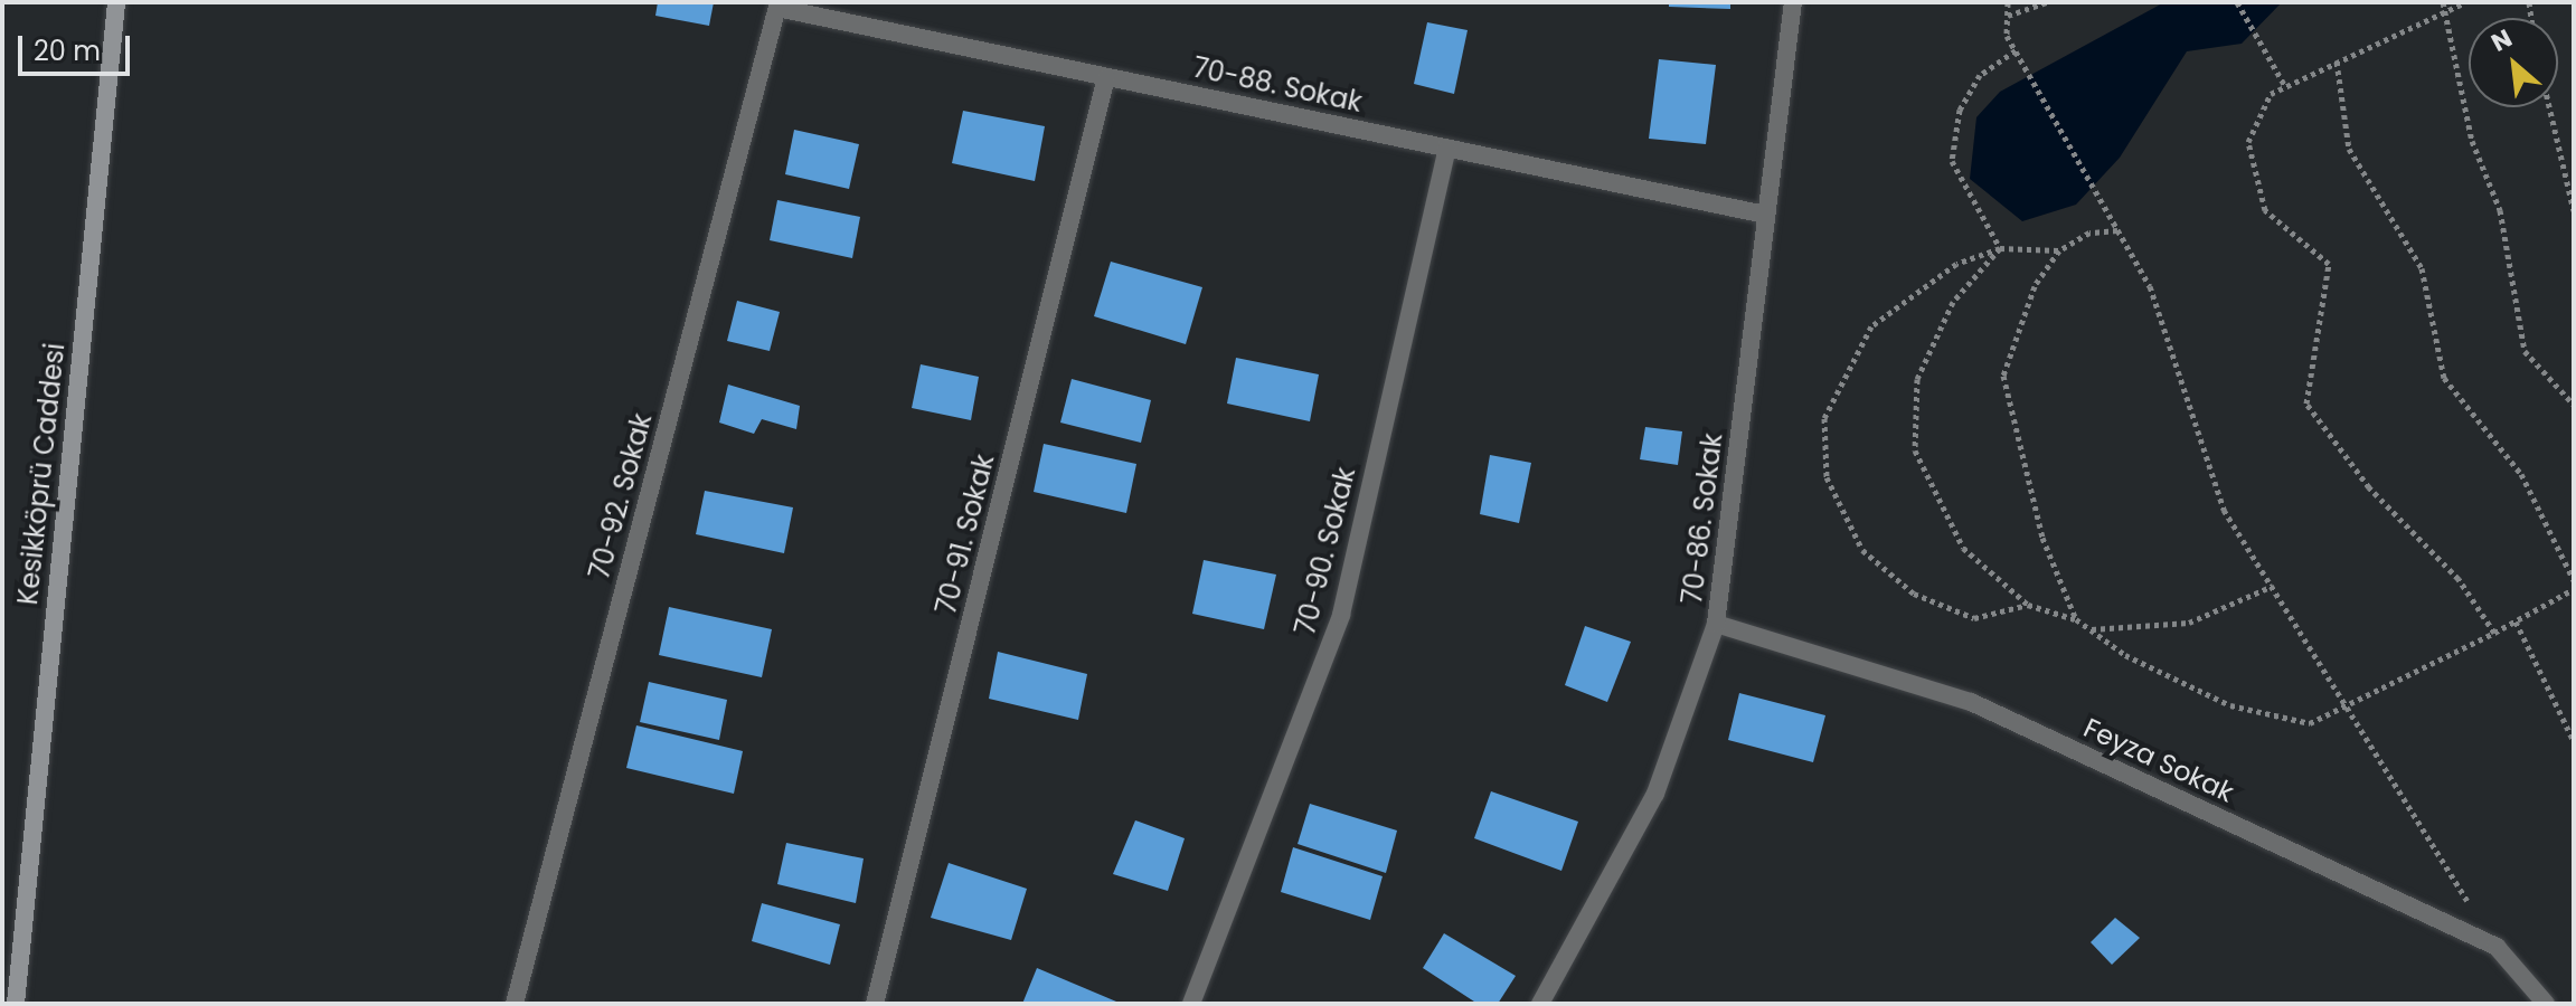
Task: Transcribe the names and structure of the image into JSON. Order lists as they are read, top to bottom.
{
  "streets": {
    "street": [
      "70-88. Sokak",
      "Kesikköprü Caddesi",
      "70-92. Sokak",
      "70-86. Sokak",
      "70-91. Sokak",
      "70-90. Sokak",
      "Feyza Sokak"
    ]
  },
  "crossings": [
    ["70-88. Sokak", "70-92. Sokak"],
    ["70-88. Sokak", "70-86. Sokak"],
    ["70-88. Sokak", "70-91. Sokak"],
    ["70-88. Sokak", "70-90. Sokak"],
    ["70-86. Sokak", "Feyza Sokak"]
  ],
  "scale_bar": "20 m",
  "north": "top left"
}
